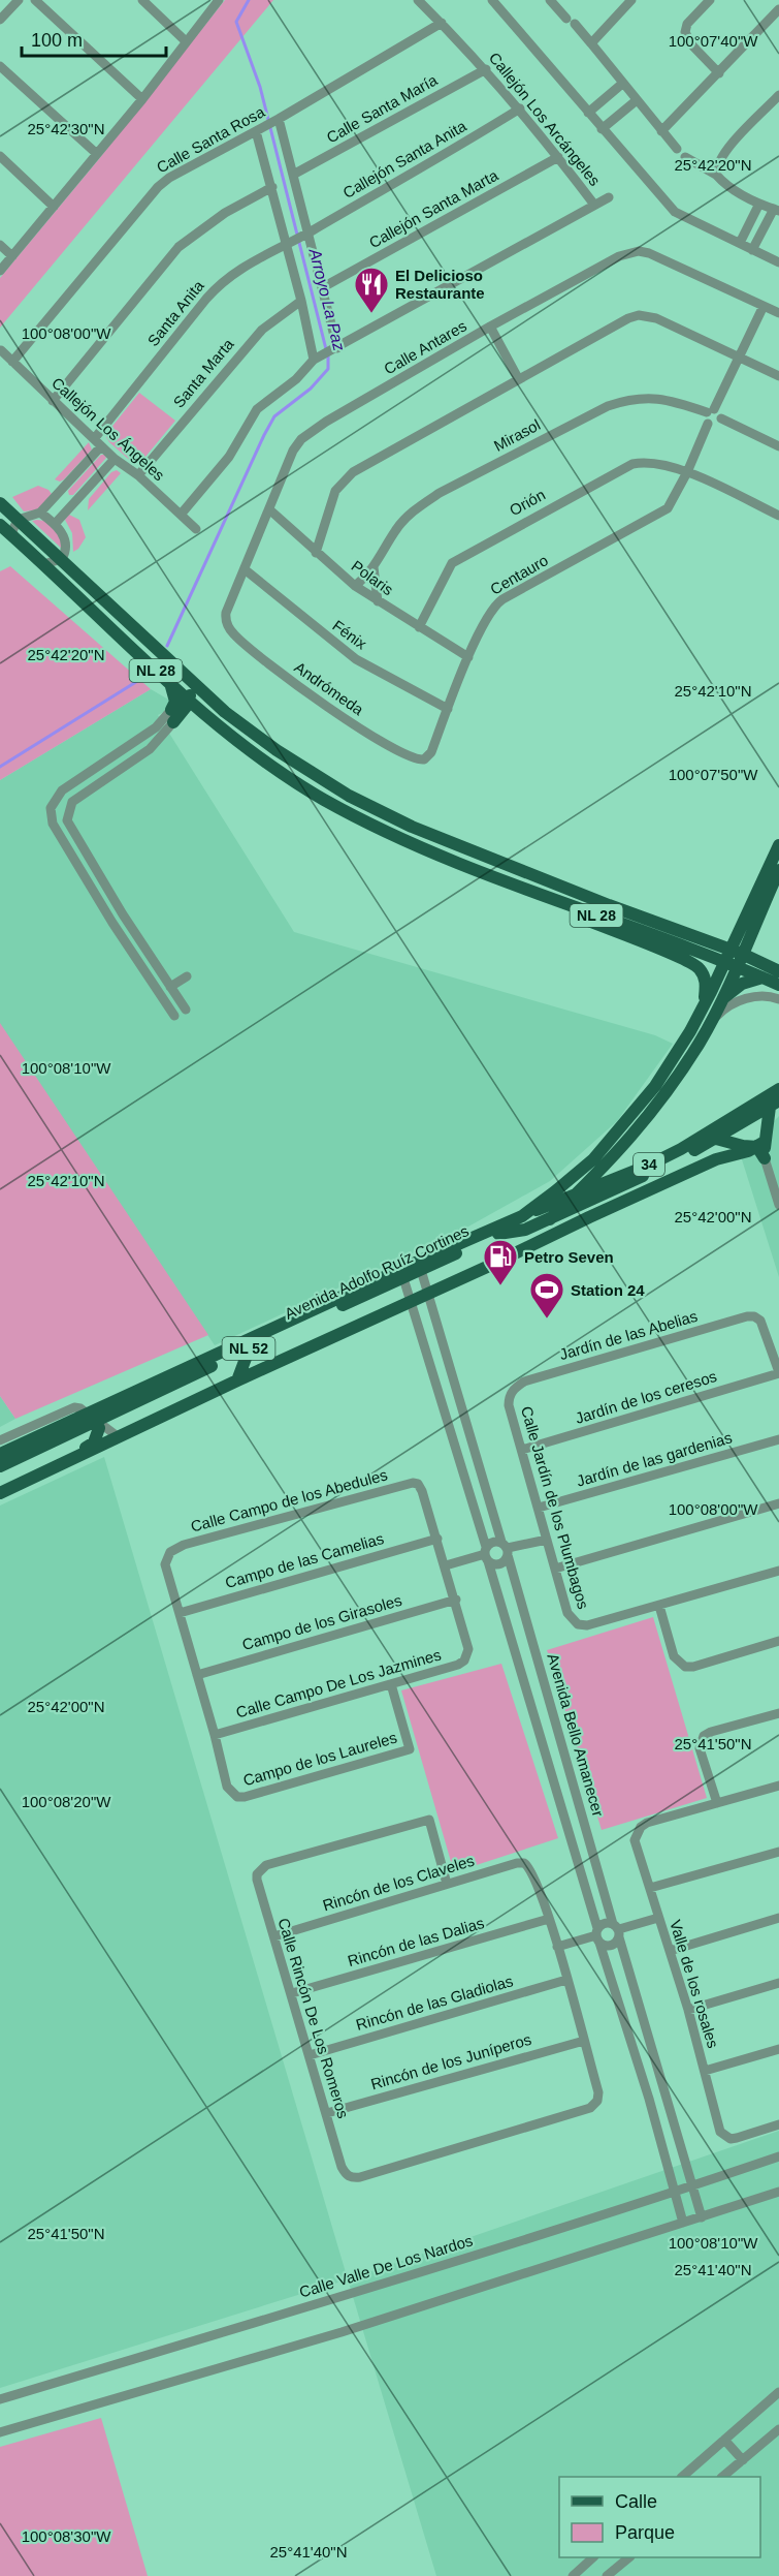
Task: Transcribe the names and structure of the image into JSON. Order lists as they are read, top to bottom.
{
  "streets": {
    "main road": [
      "NL 28",
      "34",
      "Avenida Adolfo Ruíz Cortines",
      "NL 52"
    ],
    "street": [
      "Calle Santa María",
      "Callejón Los Arcángeles",
      "Calle Santa Rosa",
      "Callejón Santa Anita",
      "Callejón Santa Marta",
      "Santa Anita",
      "Calle Antares",
      "Santa Marta",
      "Callejón Los Ángeles",
      "Mirasol",
      "Orión",
      "Centauro",
      "Polaris",
      "Fénix",
      "Andrómeda",
      "Jardín de las Abelias",
      "Jardín de los ceresos",
      "Jardín de las gardenias",
      "Calle Campo de los Abedules",
      "Calle Jardín de los Plumbagos",
      "Campo de las Camelias",
      "Campo de los Girasoles",
      "Calle Campo De Los Jazmines",
      "Avenida Bello Amanecer",
      "Campo de los Laureles",
      "Rincón de los Claveles",
      "Rincón de las Dalias",
      "Valle de los rosales",
      "Rincón de las Gladiolas",
      "Calle Rincón De Los Romeros",
      "Rincón de los Juníperos",
      "Calle Valle De Los Nardos"
    ]
  },
  "crossings": [
    ["Calle Santa María", "Callejón Los Arcángeles"],
    ["Callejón Los Arcángeles", "Calle Santa Rosa"],
    ["Callejón Los Arcángeles", "Callejón Santa Anita"],
    ["Callejón Los Arcángeles", "Callejón Santa Marta"],
    ["Calle Santa Rosa", "Callejón Los Ángeles"],
    ["Callejón Santa Anita", "Santa Anita"],
    ["Santa Anita", "Callejón Los Ángeles"],
    ["Calle Antares", "Polaris"],
    ["Calle Antares", "Fénix"],
    ["Calle Antares", "Andrómeda"],
    ["Santa Marta", "Callejón Los Ángeles"],
    ["Mirasol", "Centauro"],
    ["Mirasol", "Polaris"],
    ["Orión", "Centauro"],
    ["Orión", "Polaris"],
    ["Centauro", "Polaris"],
    ["Centauro", "Fénix"],
    ["Centauro", "Andrómeda"],
    ["Avenida Adolfo Ruíz Cortines", "NL 52"],
    ["Avenida Adolfo Ruíz Cortines", "Avenida Bello Amanecer"],
    ["Jardín de las Abelias", "Jardín de los ceresos"],
    ["Jardín de las Abelias", "Calle Jardín de los Plumbagos"],
    ["Jardín de los ceresos", "Calle Jardín de los Plumbagos"],
    ["Jardín de las gardenias", "Calle Jardín de los Plumbagos"],
    ["Calle Campo de los Abedules", "Campo de las Camelias"],
    ["Campo de los Girasoles", "Calle Campo De Los Jazmines"],
    ["Calle Campo De Los Jazmines", "Campo de los Laureles"],
    ["Avenida Bello Amanecer", "Calle Valle De Los Nardos"],
    ["Rincón de los Claveles", "Rincón de las Dalias"],
    ["Rincón de los Claveles", "Calle Rincón De Los Romeros"],
    ["Rincón de las Dalias", "Calle Rincón De Los Romeros"],
    ["Rincón de las Gladiolas", "Calle Rincón De Los Romeros"],
    ["Calle Rincón De Los Romeros", "Rincón de los Juníperos"]
  ],
  "water": ["Arroyo La Paz"],
  "places": {
    "restaurant": ["El Delicioso Restaurante"],
    "fuel station": ["Petro Seven"],
    "sports": ["Station 24"]
  },
  "legend": ["Calle", "Parque"],
  "scale_bar": "100 m",
  "coordinates": [
    "100°07'40\"W",
    "25°42'30\"N",
    "25°42'20\"N",
    "100°08'00\"W",
    "25°42'10\"N",
    "100°07'50\"W",
    "100°08'10\"W",
    "25°42'00\"N",
    "25°41'50\"N",
    "100°08'20\"W",
    "25°41'40\"N",
    "100°08'30\"W"
  ]
}
